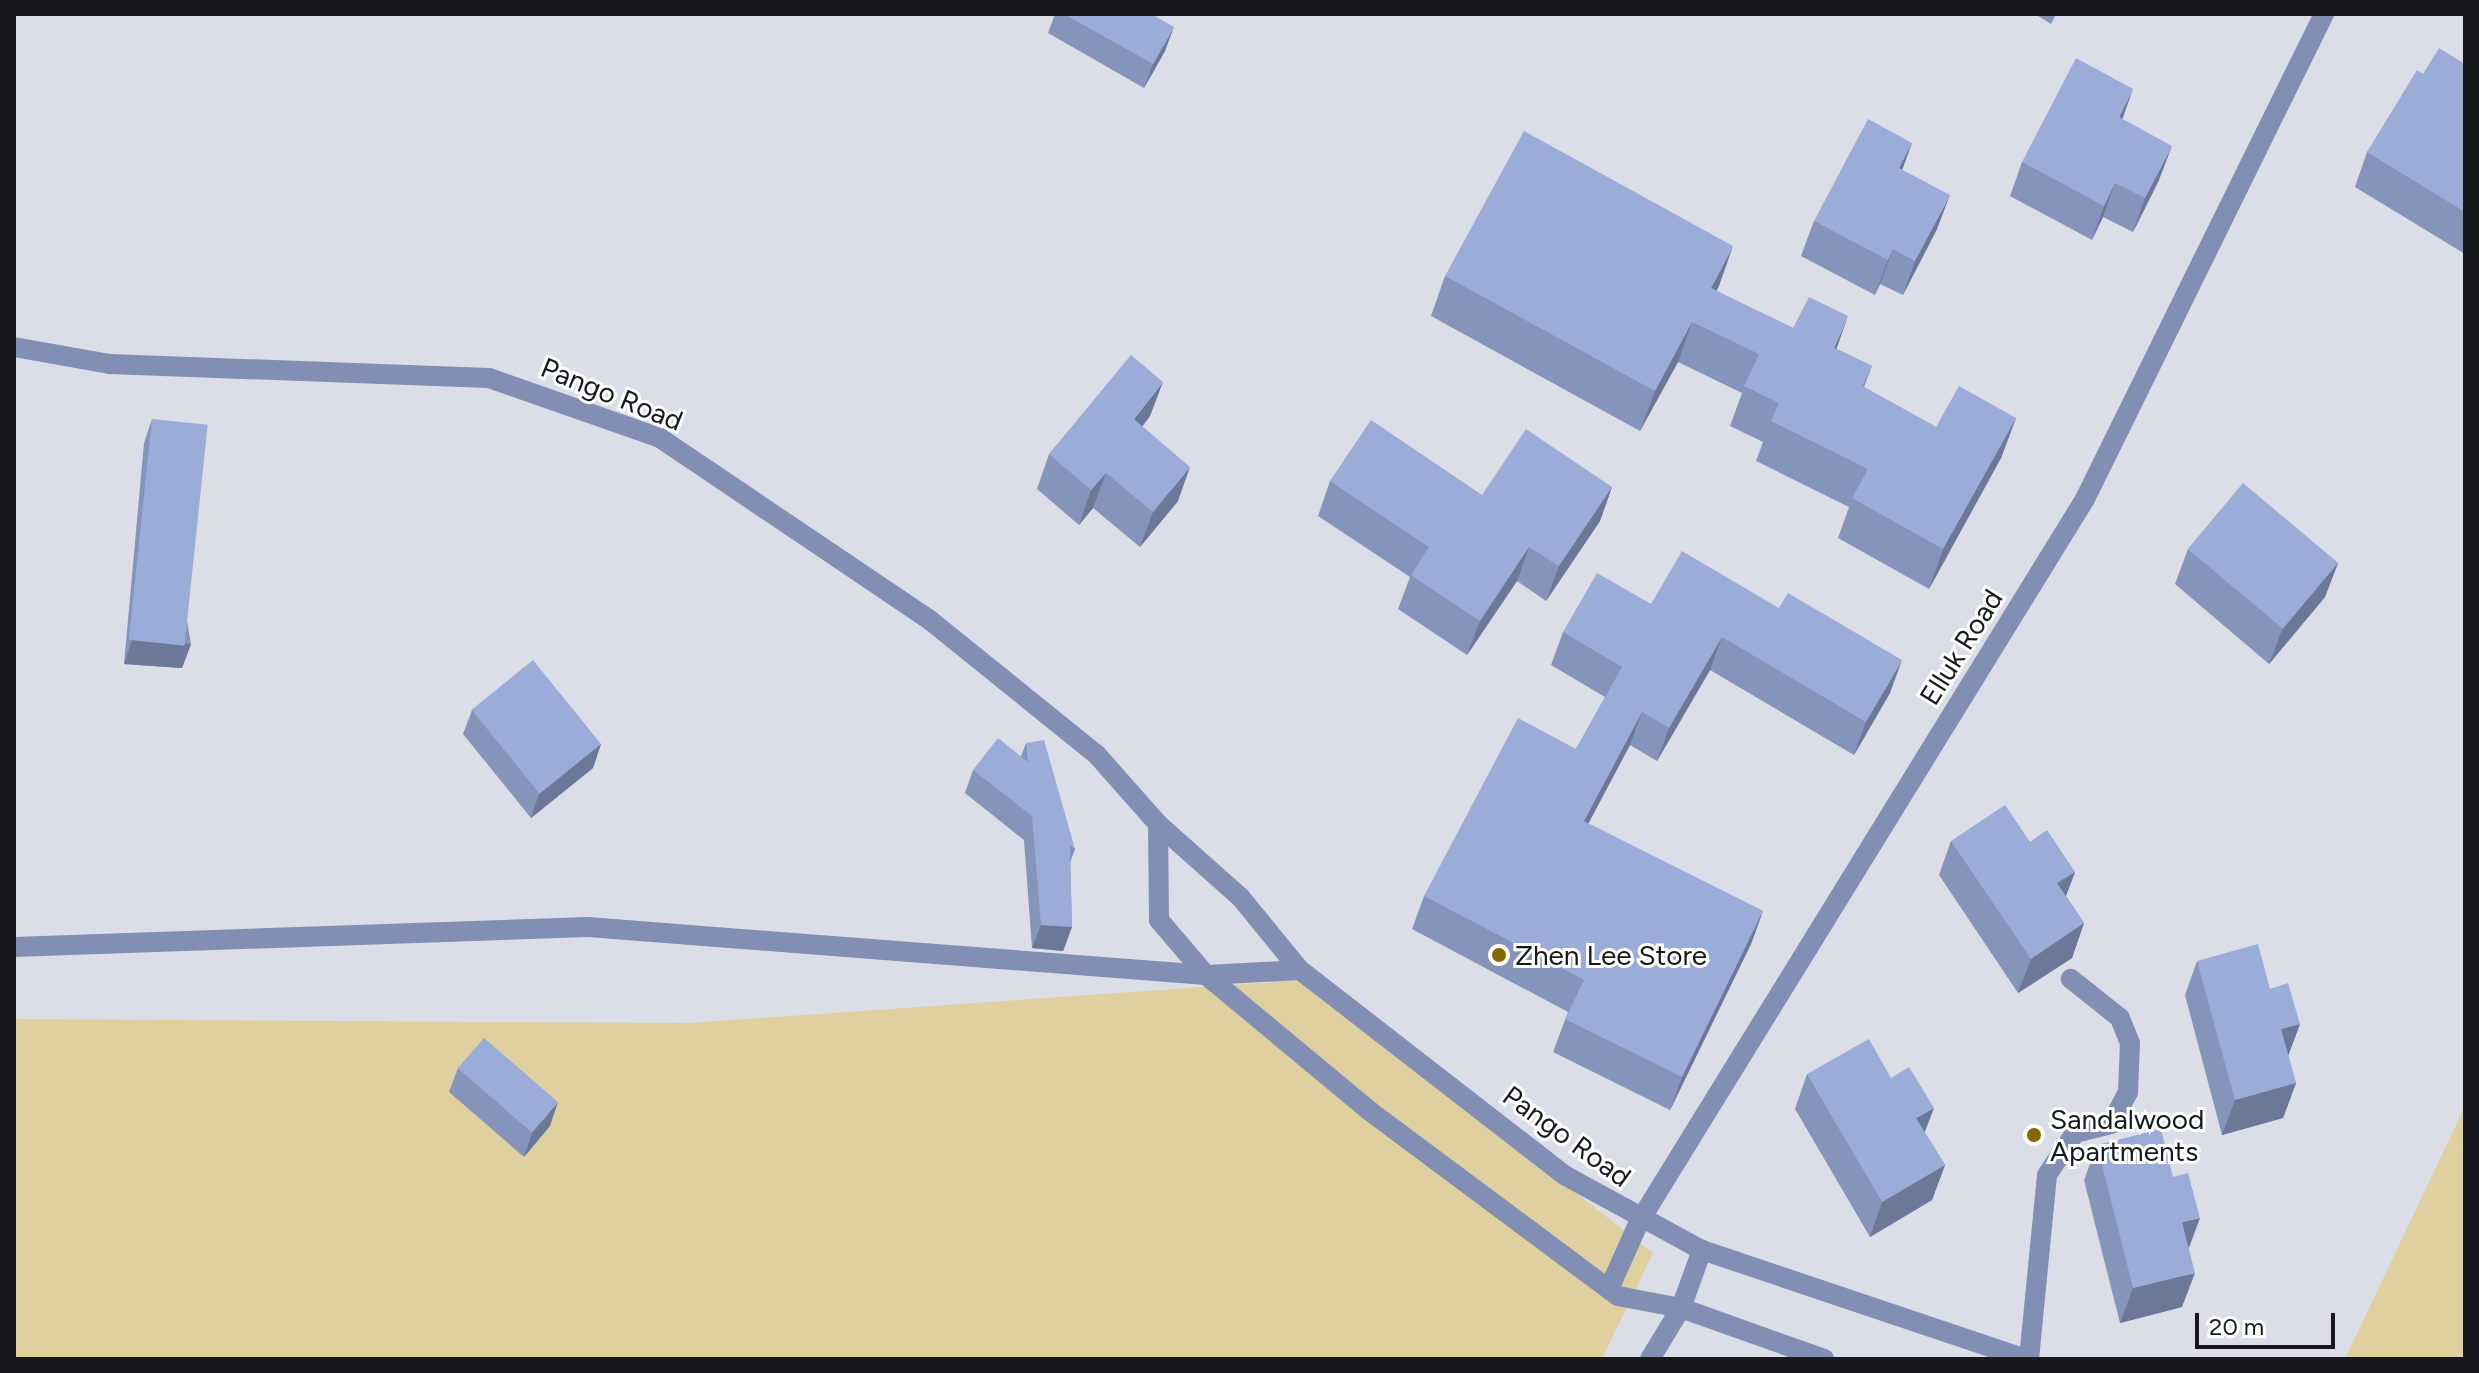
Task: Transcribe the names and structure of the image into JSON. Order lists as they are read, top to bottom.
{
  "streets": {
    "street": ["Pango Road", "Elluk Road"]
  },
  "crossings": [
    ["Pango Road", "Elluk Road"]
  ],
  "places": ["Zhen Lee Store", "Sandalwood Apartments"],
  "scale_bar": "20 m"
}
